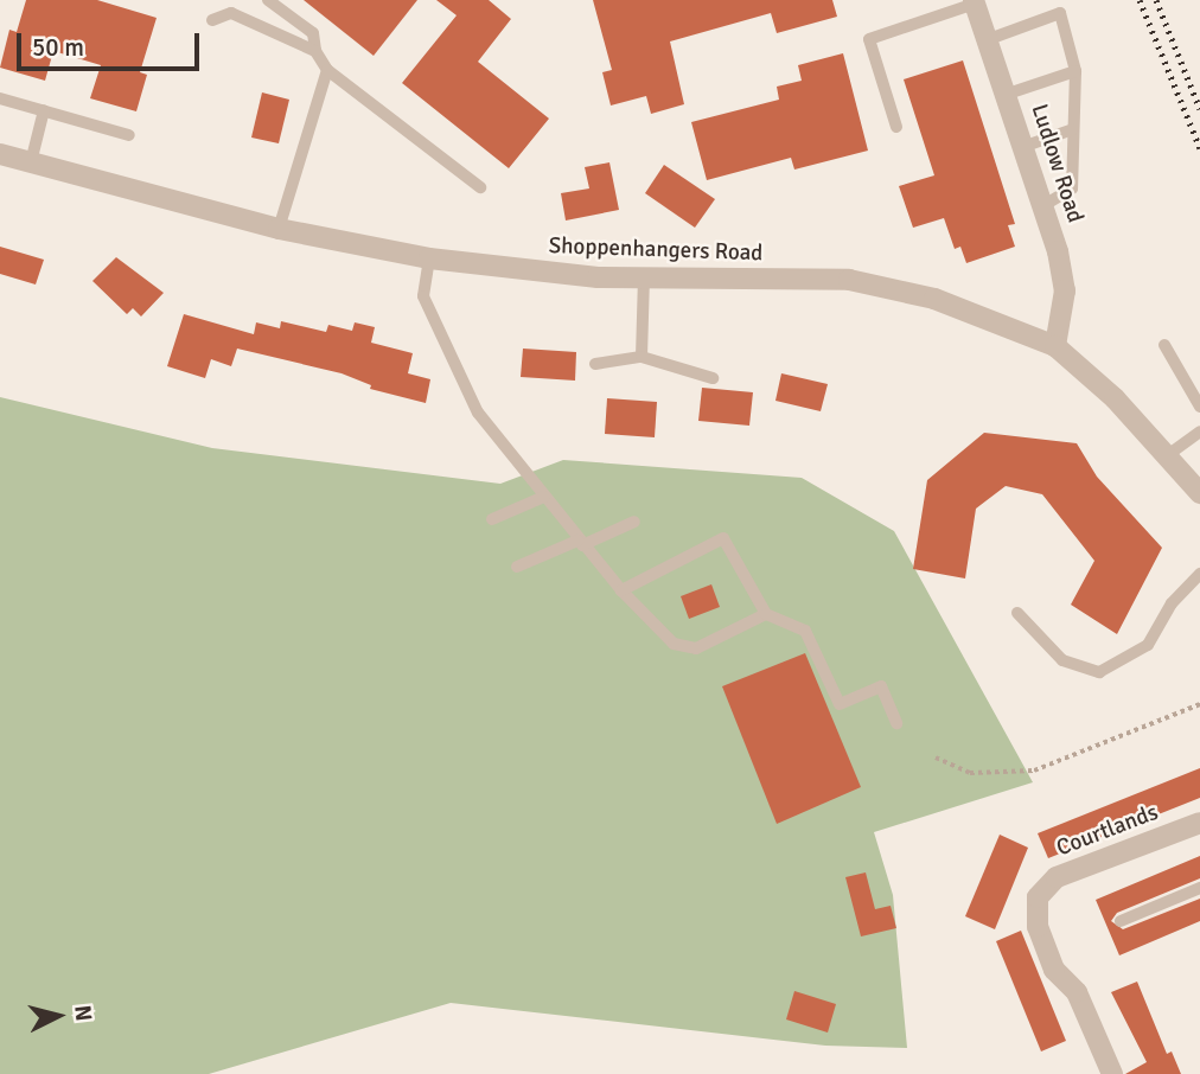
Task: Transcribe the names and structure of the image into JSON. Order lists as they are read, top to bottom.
{
  "streets": {
    "street": ["Ludlow Road", "Shoppenhangers Road", "Courtlands"]
  },
  "crossings": [
    ["Ludlow Road", "Shoppenhangers Road"]
  ],
  "scale_bar": "50 m",
  "north": "right"
}
